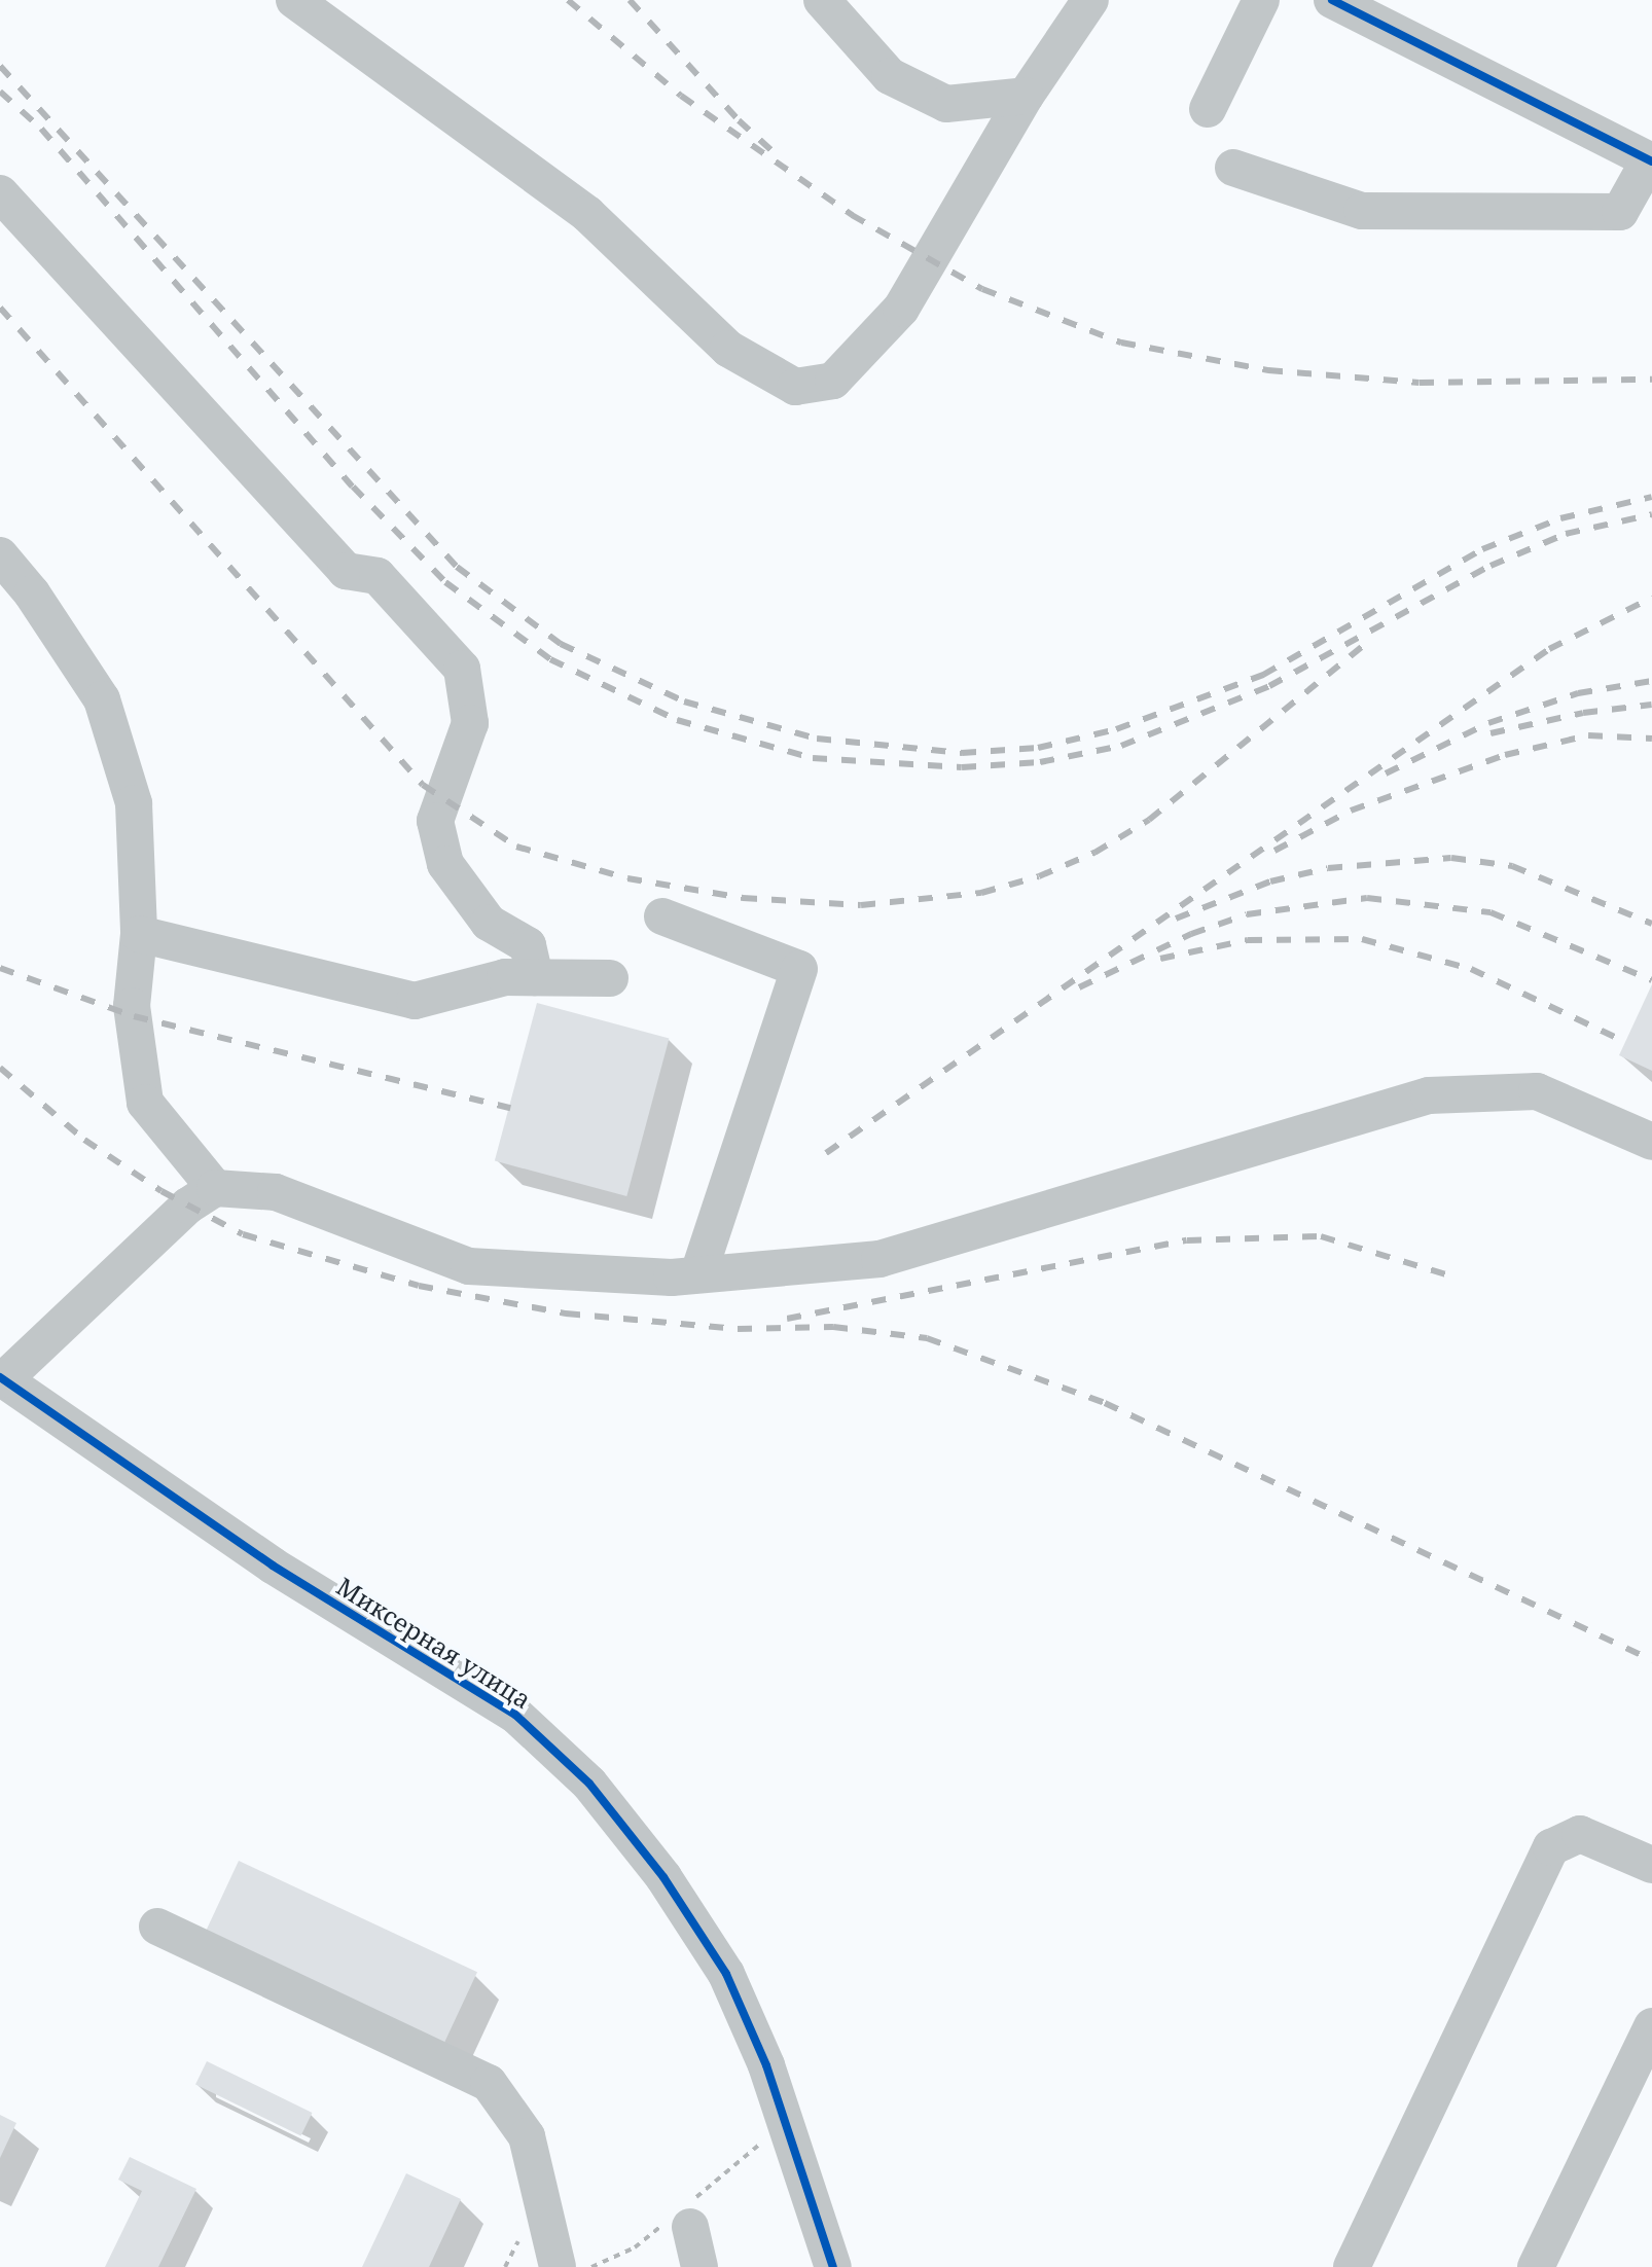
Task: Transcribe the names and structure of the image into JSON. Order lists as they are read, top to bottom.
{
  "streets": {
    "street": ["Миксерная улица"]
  }
}
